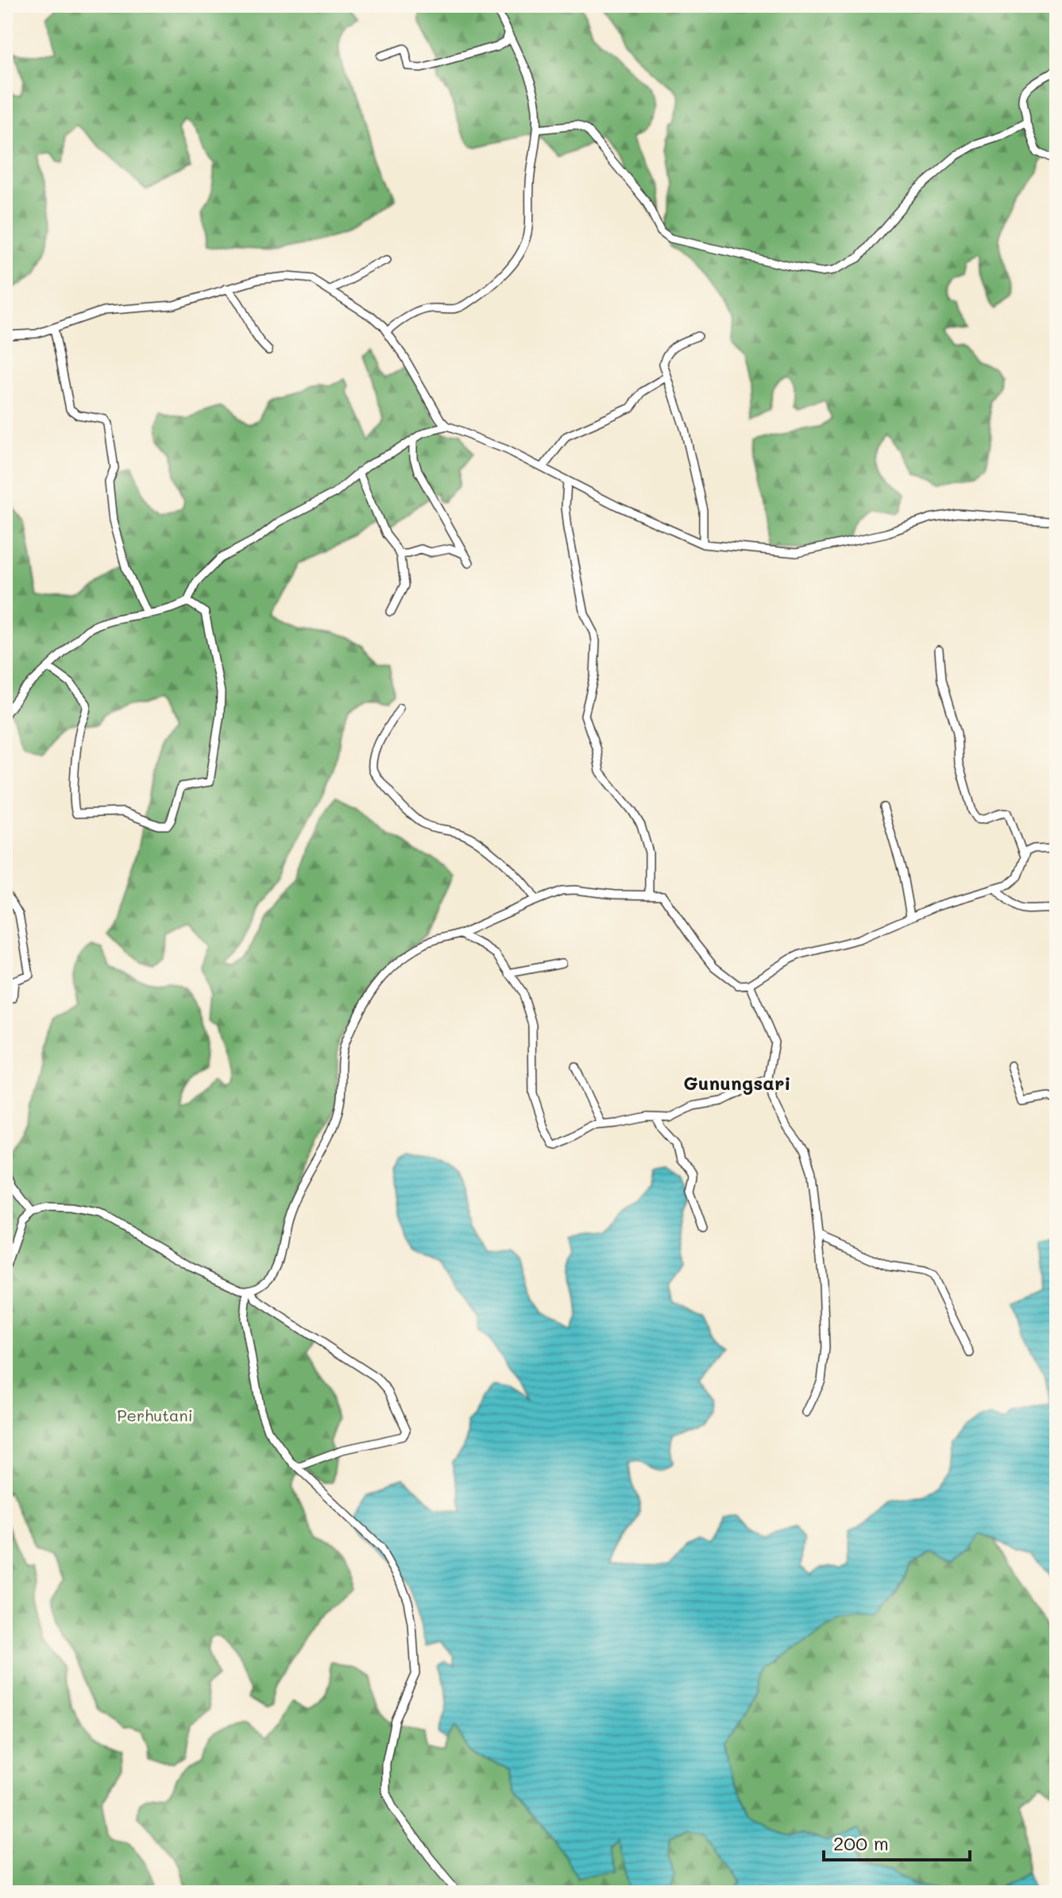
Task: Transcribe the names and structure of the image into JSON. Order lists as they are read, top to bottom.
{
  "districts": ["Gunungsari"],
  "parks": ["Perhutani"],
  "scale_bar": "200 m"
}
